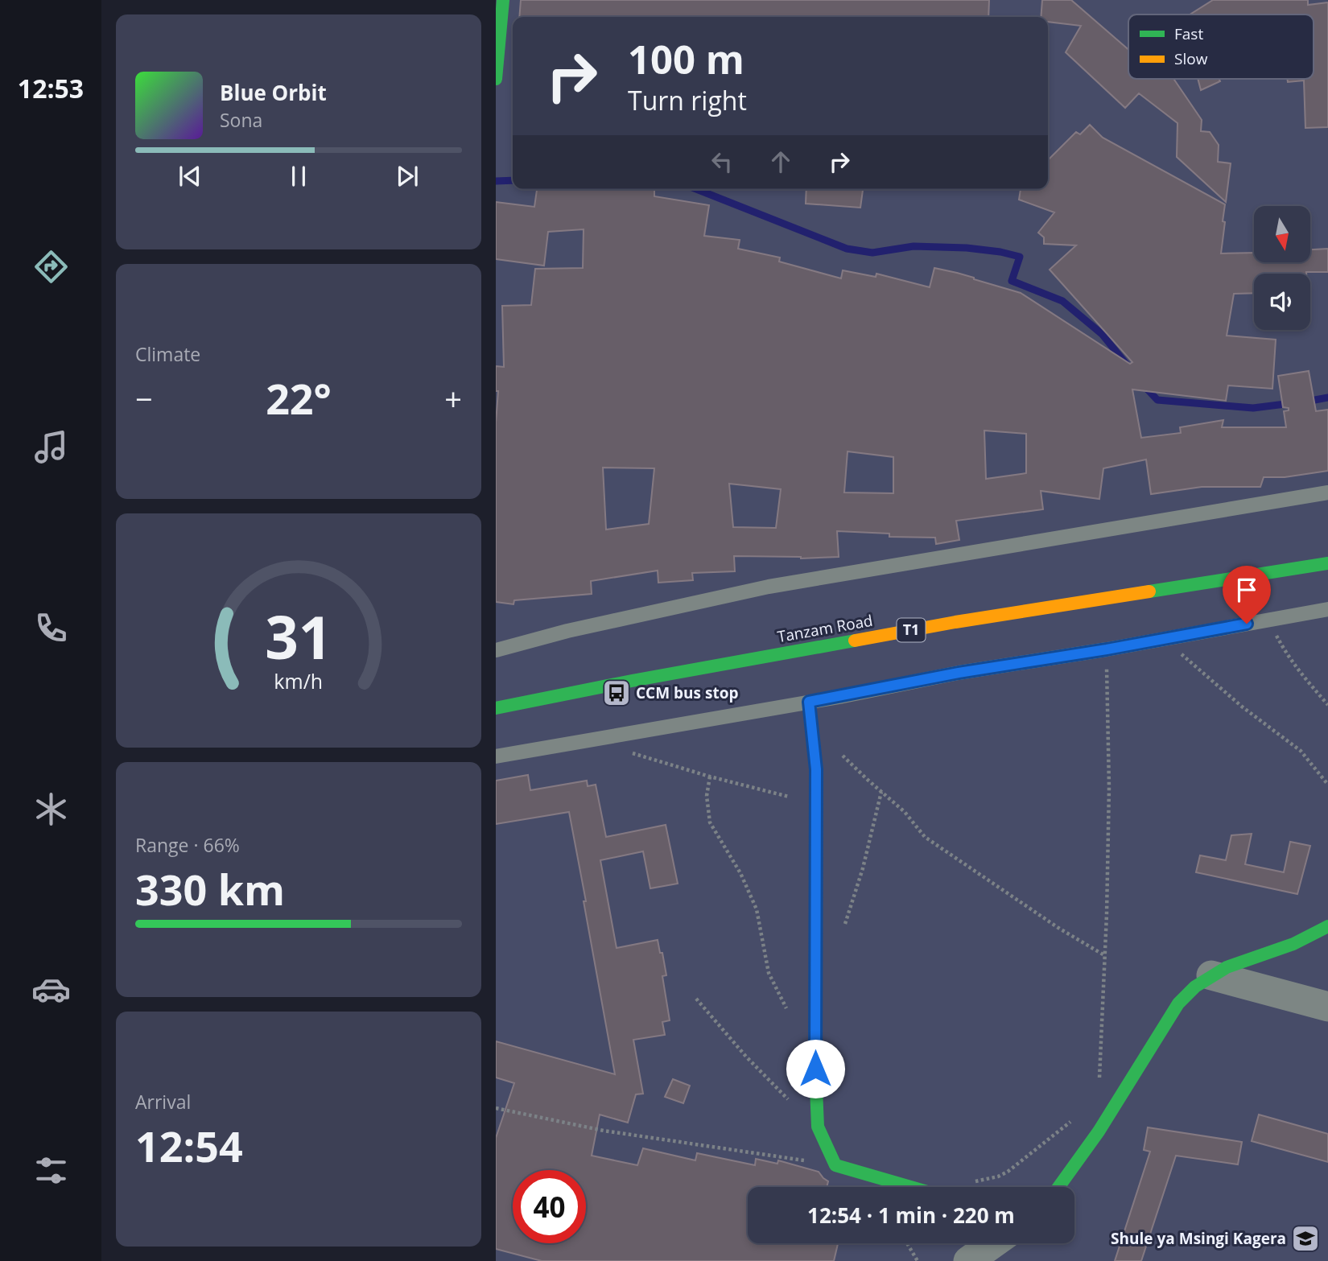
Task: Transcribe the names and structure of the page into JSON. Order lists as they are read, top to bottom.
{
  "streets": {
    "main road": ["Tanzam Road", "T1"]
  },
  "places": {
    "bus stop": ["CCM bus stop"],
    "school or university": ["Shule ya Msingi Kagera"]
  },
  "legend": ["Fast", "Slow"],
  "north": "bottom",
  "page": {
    "tabs": "12:53",
    "turn": ["100 m", "Turn right"],
    "song": ["Blue Orbit", "Sona"],
    "tile": [
      "Climate",
      ["Range · 66%", "330 km"],
      ["Arrival", "12:54"]
    ],
    "heat": ["−", "22°", "+"],
    "limit": "40",
    "trip": "12:54 · 1 min · 220 m",
    "gauge": ["31", "km/h"]
  }
}
